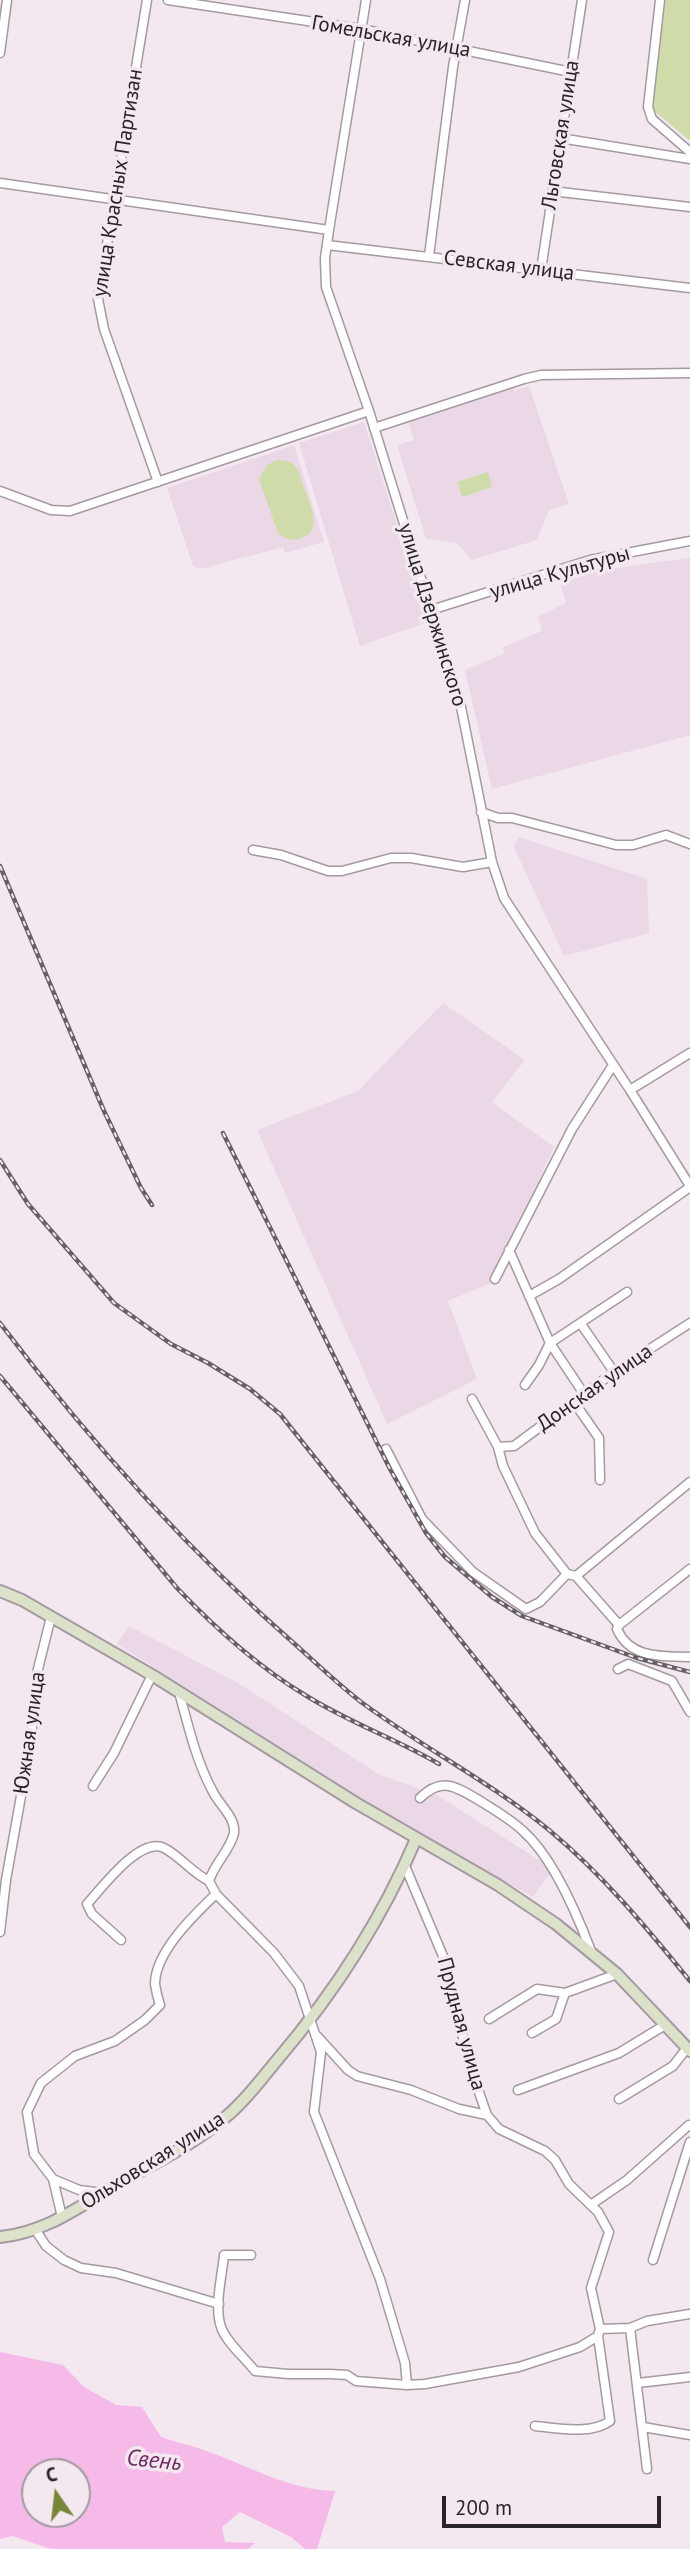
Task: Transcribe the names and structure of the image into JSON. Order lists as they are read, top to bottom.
{
  "streets": {
    "street": [
      "Гомельская улица",
      "Льговская улица",
      "улица Красных Партизан",
      "Севская улица",
      "улица Культуры",
      "улица Дзержинского",
      "Донская улица",
      "Южная улица",
      "Прудная улица",
      "Ольховская улица"
    ]
  },
  "crossings": [
    ["Гомельская улица", "Льговская улица"],
    ["Гомельская улица", "улица Дзержинского"],
    ["Льговская улица", "Севская улица"],
    ["Севская улица", "улица Дзержинского"],
    ["улица Культуры", "улица Дзержинского"],
    ["Прудная улица", "Ольховская улица"]
  ],
  "water": ["Свень"],
  "scale_bar": "200 m",
  "north": "top"
}
